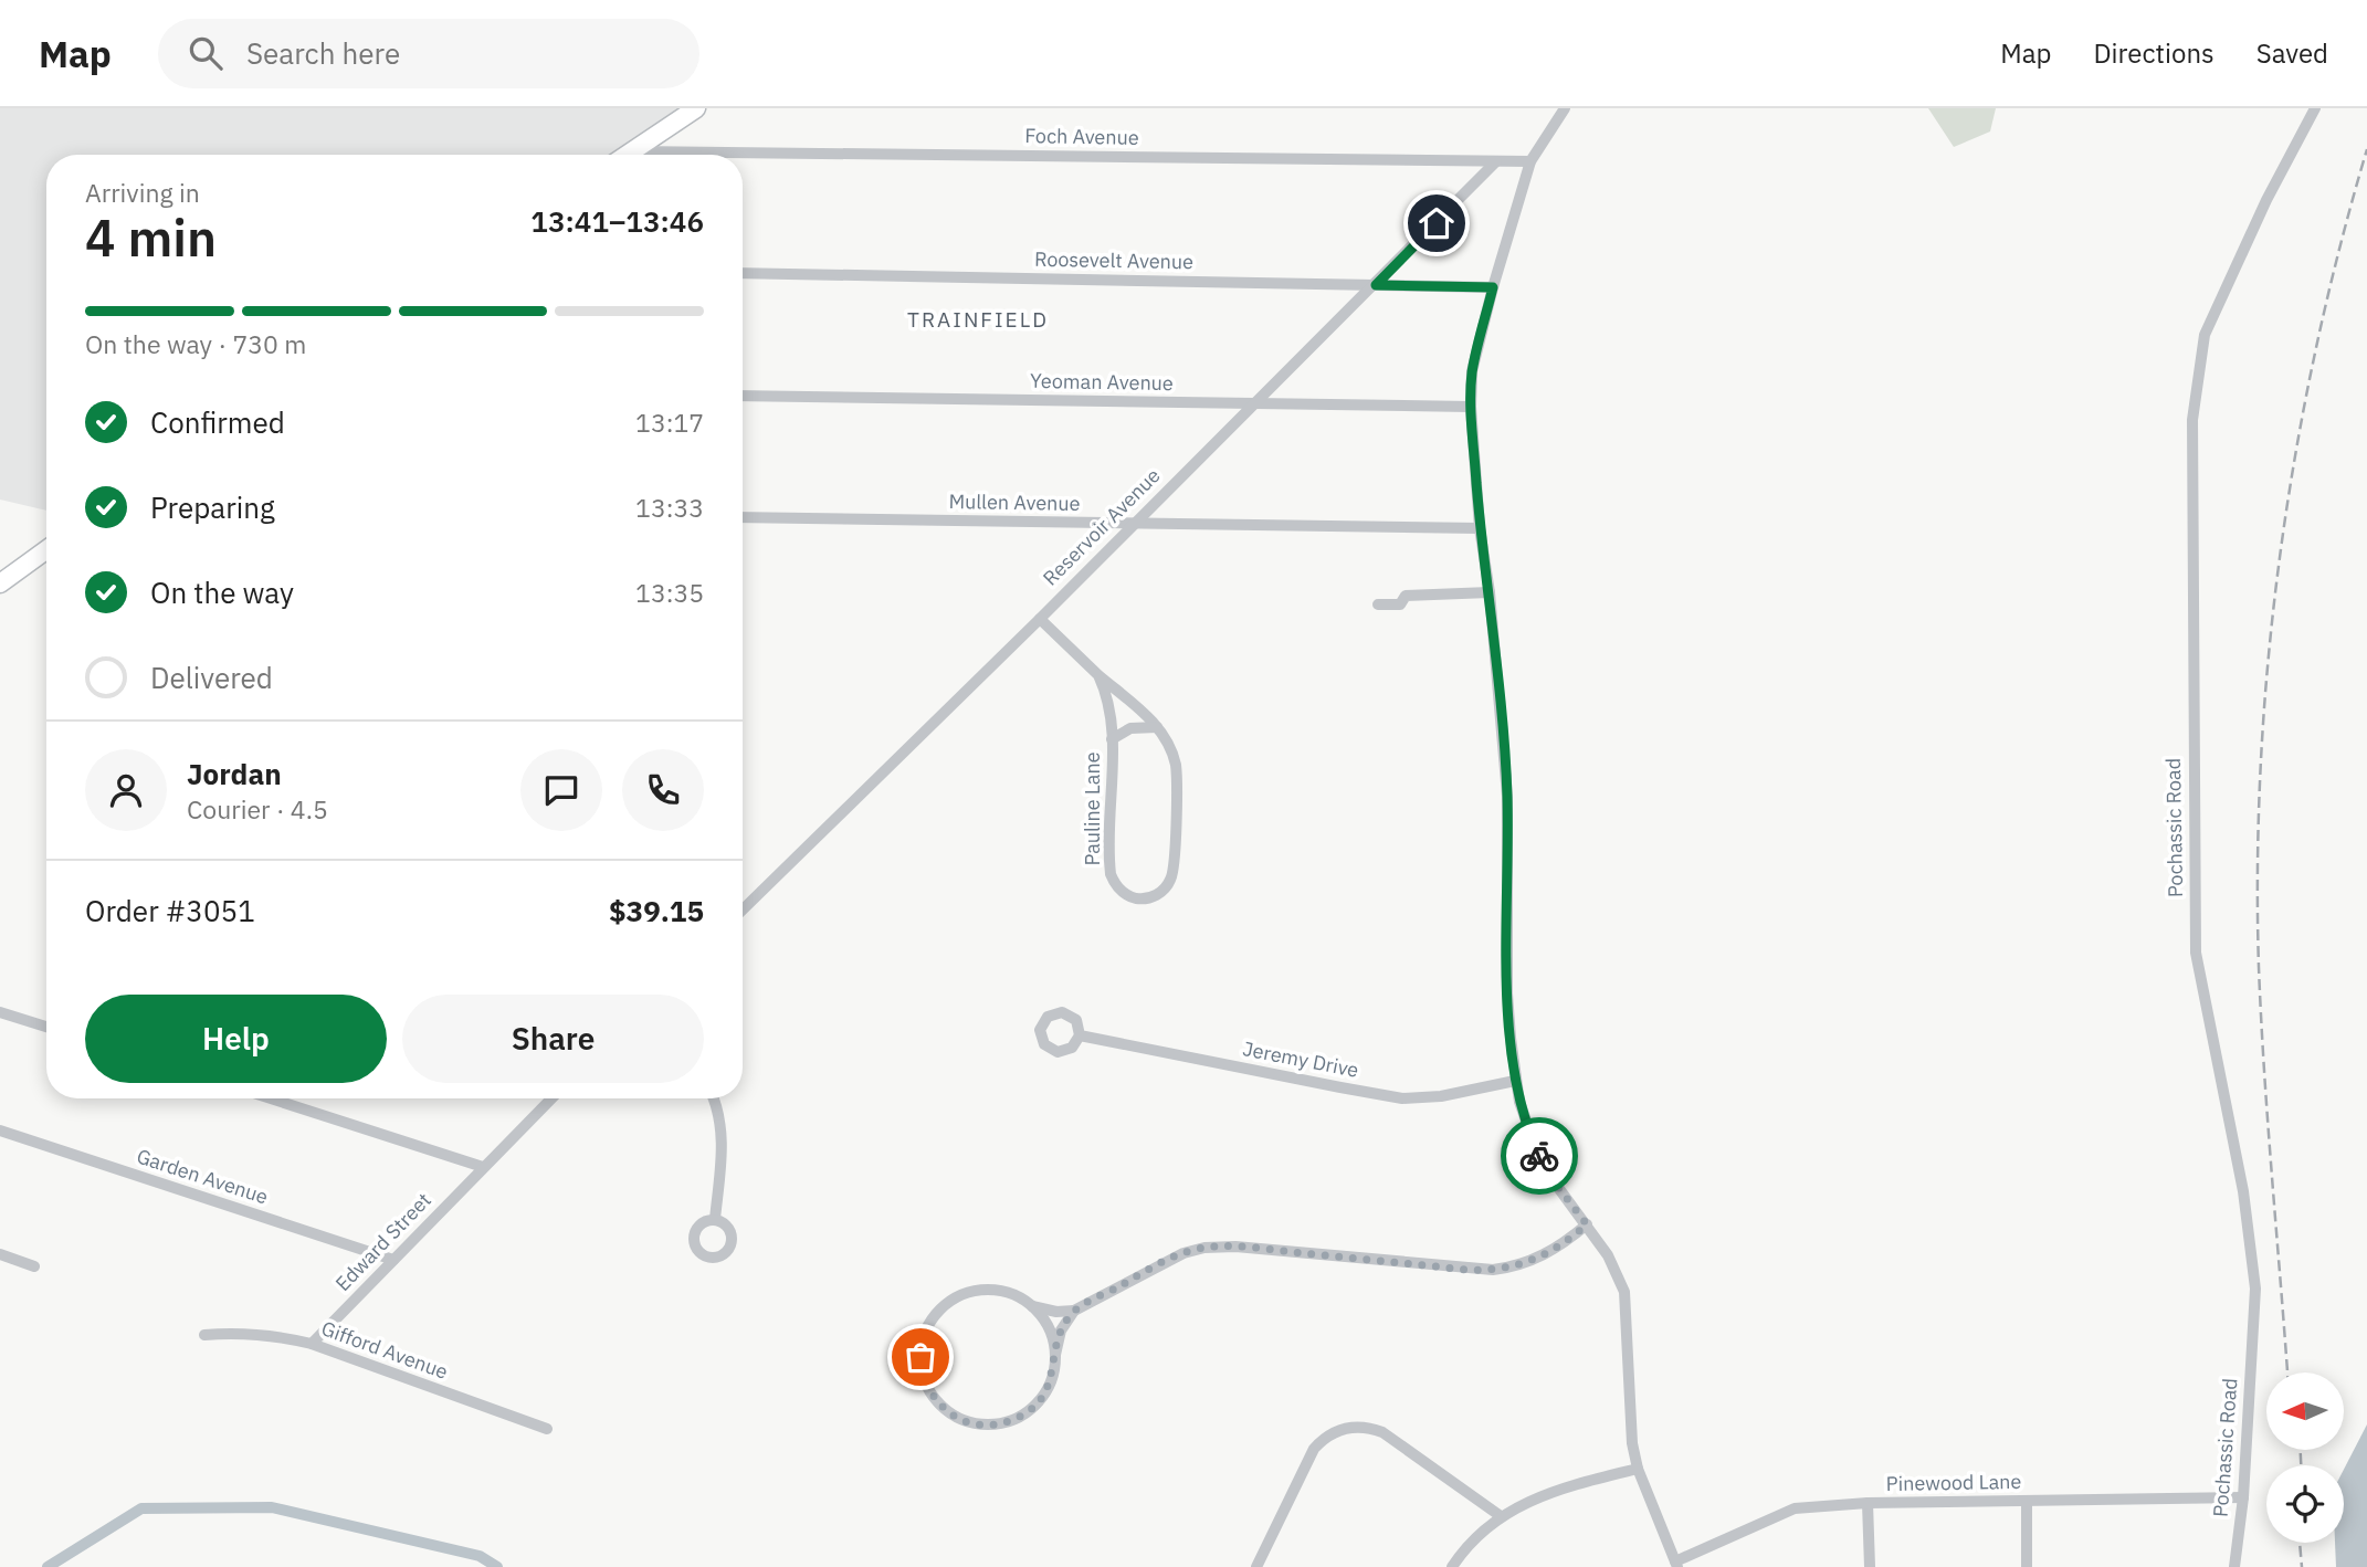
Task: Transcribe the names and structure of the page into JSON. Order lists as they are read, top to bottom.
{
  "streets": {
    "street": [
      "Foch Avenue",
      "Roosevelt Avenue",
      "Yeoman Avenue",
      "Mullen Avenue",
      "Reservoir Avenue",
      "Pauline Lane",
      "Pochassic Road",
      "Jeremy Drive",
      "Garden Avenue",
      "Edward Street",
      "Gifford Avenue",
      "Pinewood Lane"
    ]
  },
  "crossings": [
    ["Foch Avenue", "Reservoir Avenue"],
    ["Roosevelt Avenue", "Reservoir Avenue"],
    ["Yeoman Avenue", "Reservoir Avenue"],
    ["Mullen Avenue", "Reservoir Avenue"],
    ["Reservoir Avenue", "Pauline Lane"],
    ["Pochassic Road", "Pinewood Lane"],
    ["Garden Avenue", "Edward Street"],
    ["Edward Street", "Gifford Avenue"]
  ],
  "districts": ["TRAINFIELD"],
  "north": "left",
  "page": {
    "header": "Map",
    "search": "Search here",
    "nav": ["Map", "Directions", "Saved"],
    "heading": ["4 min", "Arriving in", "13:41–13:46"],
    "panel": [
      "Jordan",
      "Courier · 4.5",
      "Order #3051",
      "$39.15"
    ],
    "bar": "On the way · 730 m",
    "list": [
      ["Confirmed", "13:17"],
      ["Preparing", "13:33"],
      ["On the way", "13:35"],
      "Delivered"
    ],
    "buttons": ["Help", "Share"]
  }
}
